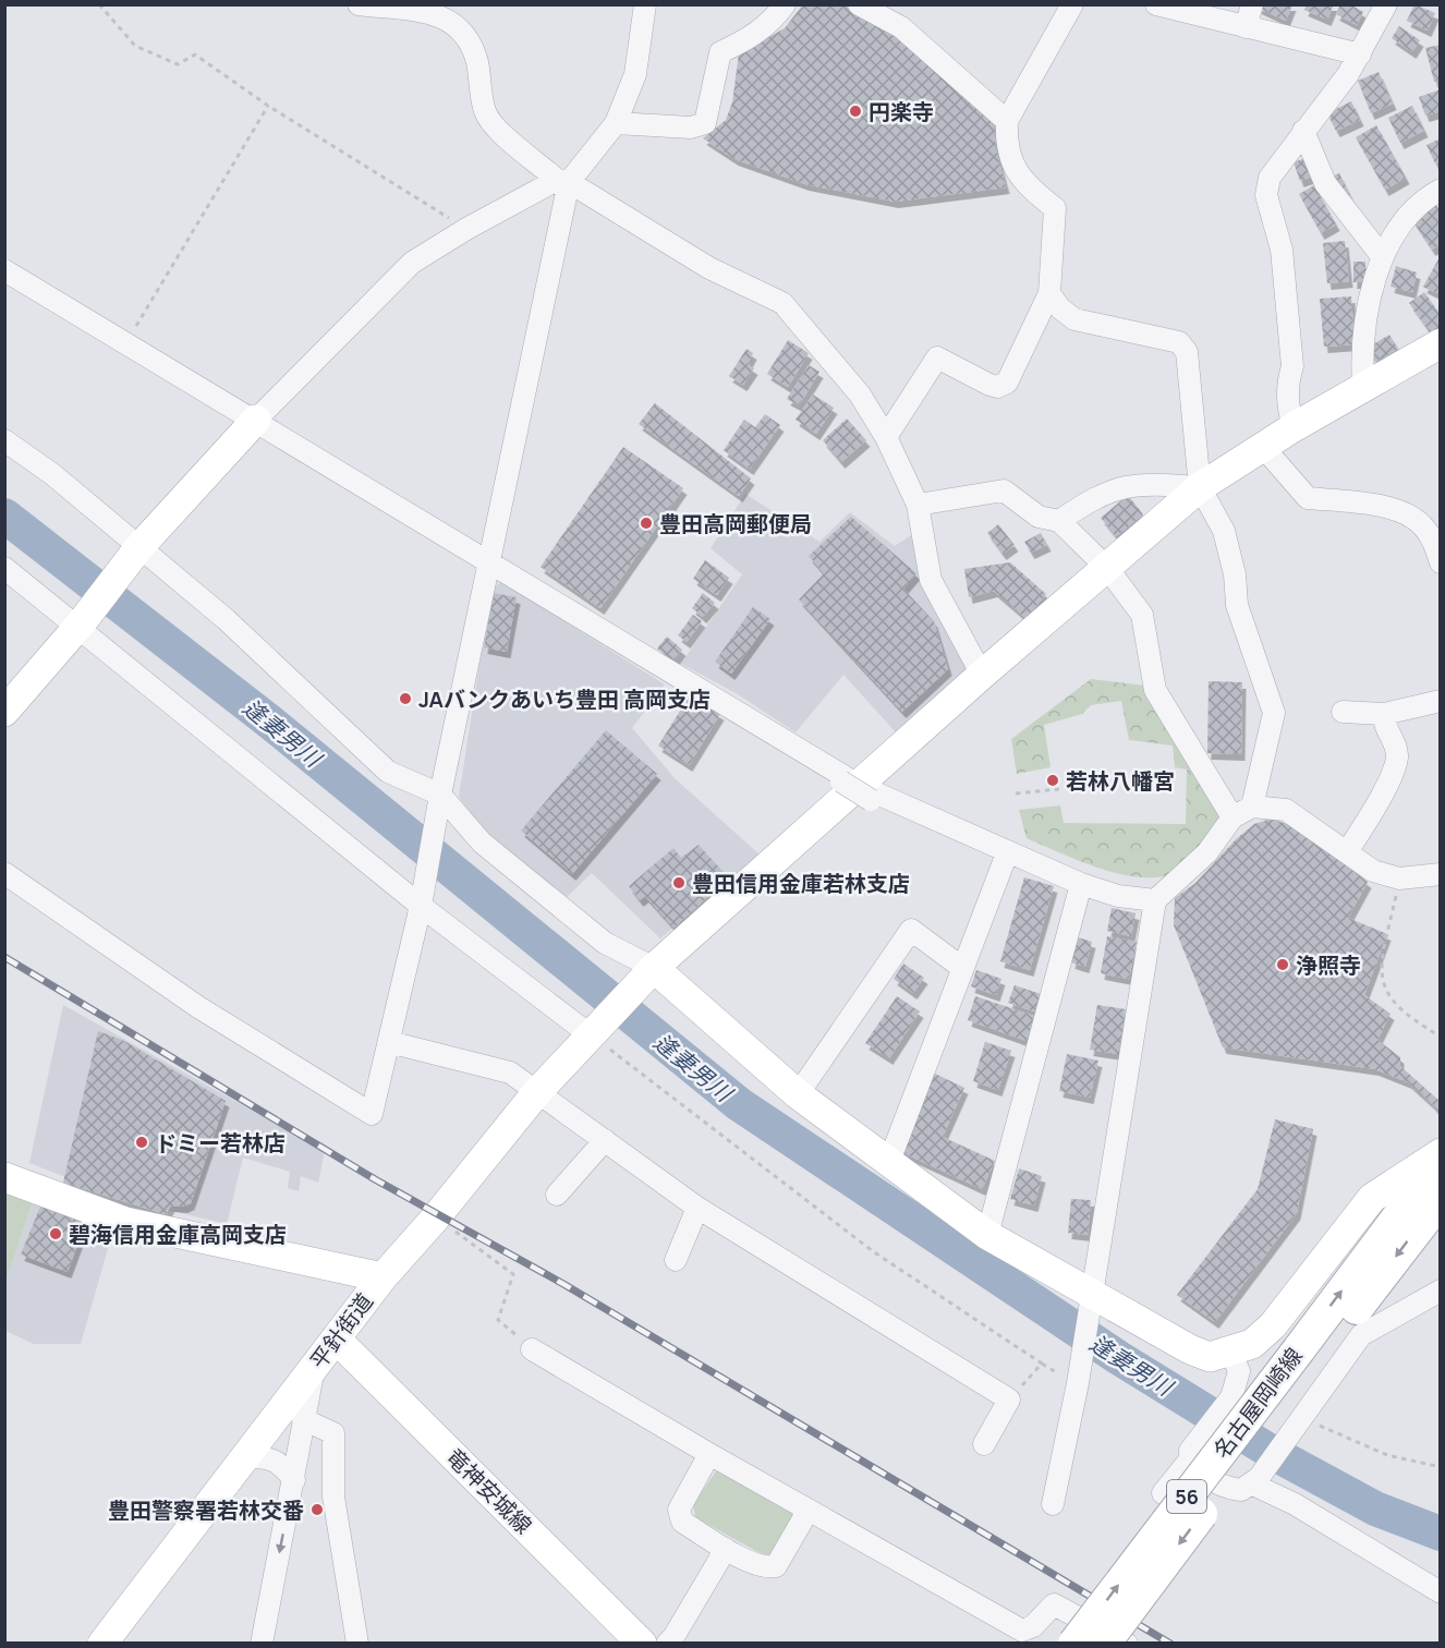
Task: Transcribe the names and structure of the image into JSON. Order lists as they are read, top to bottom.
{
  "streets": {
    "main road": ["名古屋岡崎線", "56"],
    "street": ["平針街道", "竜神安城線"]
  },
  "crossings": [
    ["平針街道", "竜神安城線"]
  ],
  "water": ["逢妻男川"],
  "places": [
    "円楽寺",
    "豊田高岡郵便局",
    "JAバンクあいち豊田 高岡支店",
    "若林八幡宮",
    "豊田信用金庫若林支店",
    "浄照寺",
    "ドミー若林店",
    "碧海信用金庫高岡支店",
    "豊田警察署若林交番"
  ]
}
